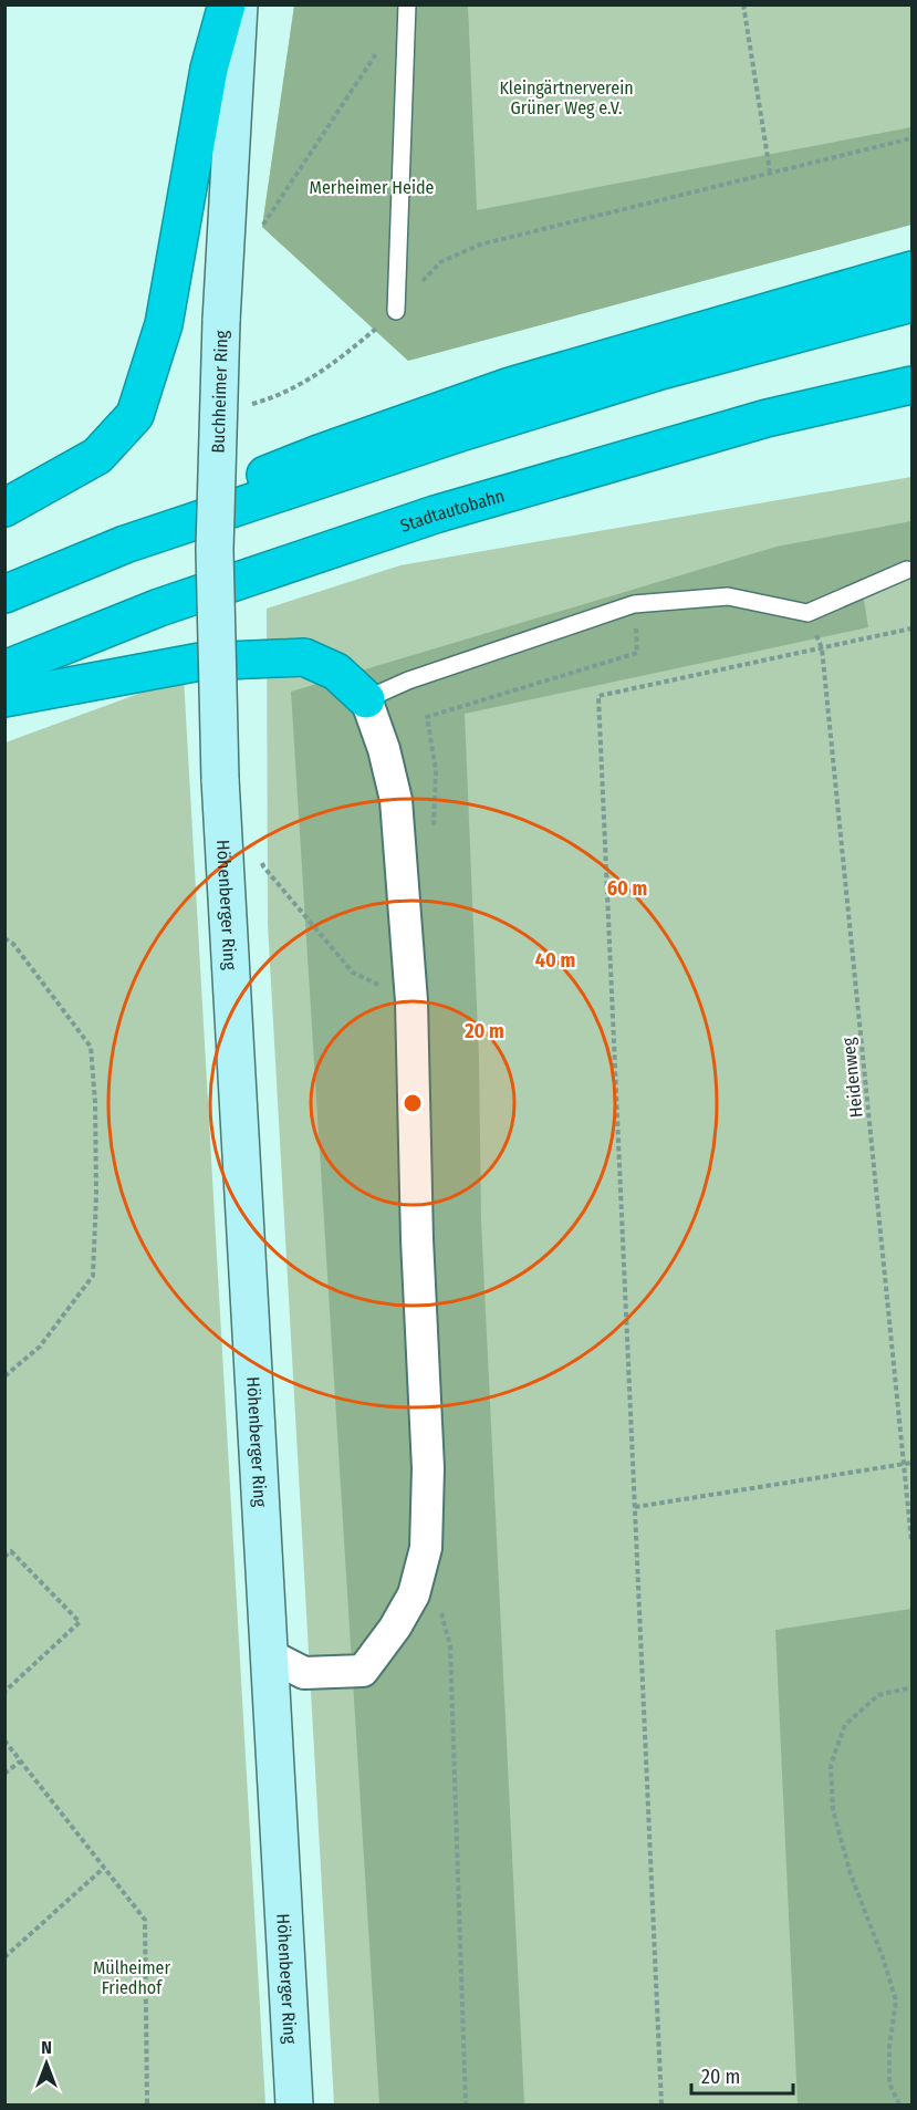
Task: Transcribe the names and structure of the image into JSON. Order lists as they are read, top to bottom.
{
  "streets": {
    "highway": ["Stadtautobahn"],
    "street": ["Buchheimer Ring", "Höhenberger Ring"],
    "path": ["Heidenweg"]
  },
  "crossings": [
    ["Buchheimer Ring", "Höhenberger Ring"]
  ],
  "parks": ["Kleingärtnerverein Grüner Weg e.V.", "Merheimer Heide", "Mülheimer Friedhof"],
  "scale_bar": "20 m",
  "north": "top",
  "rings": ["60 m", "40 m", "20 m"]
}
